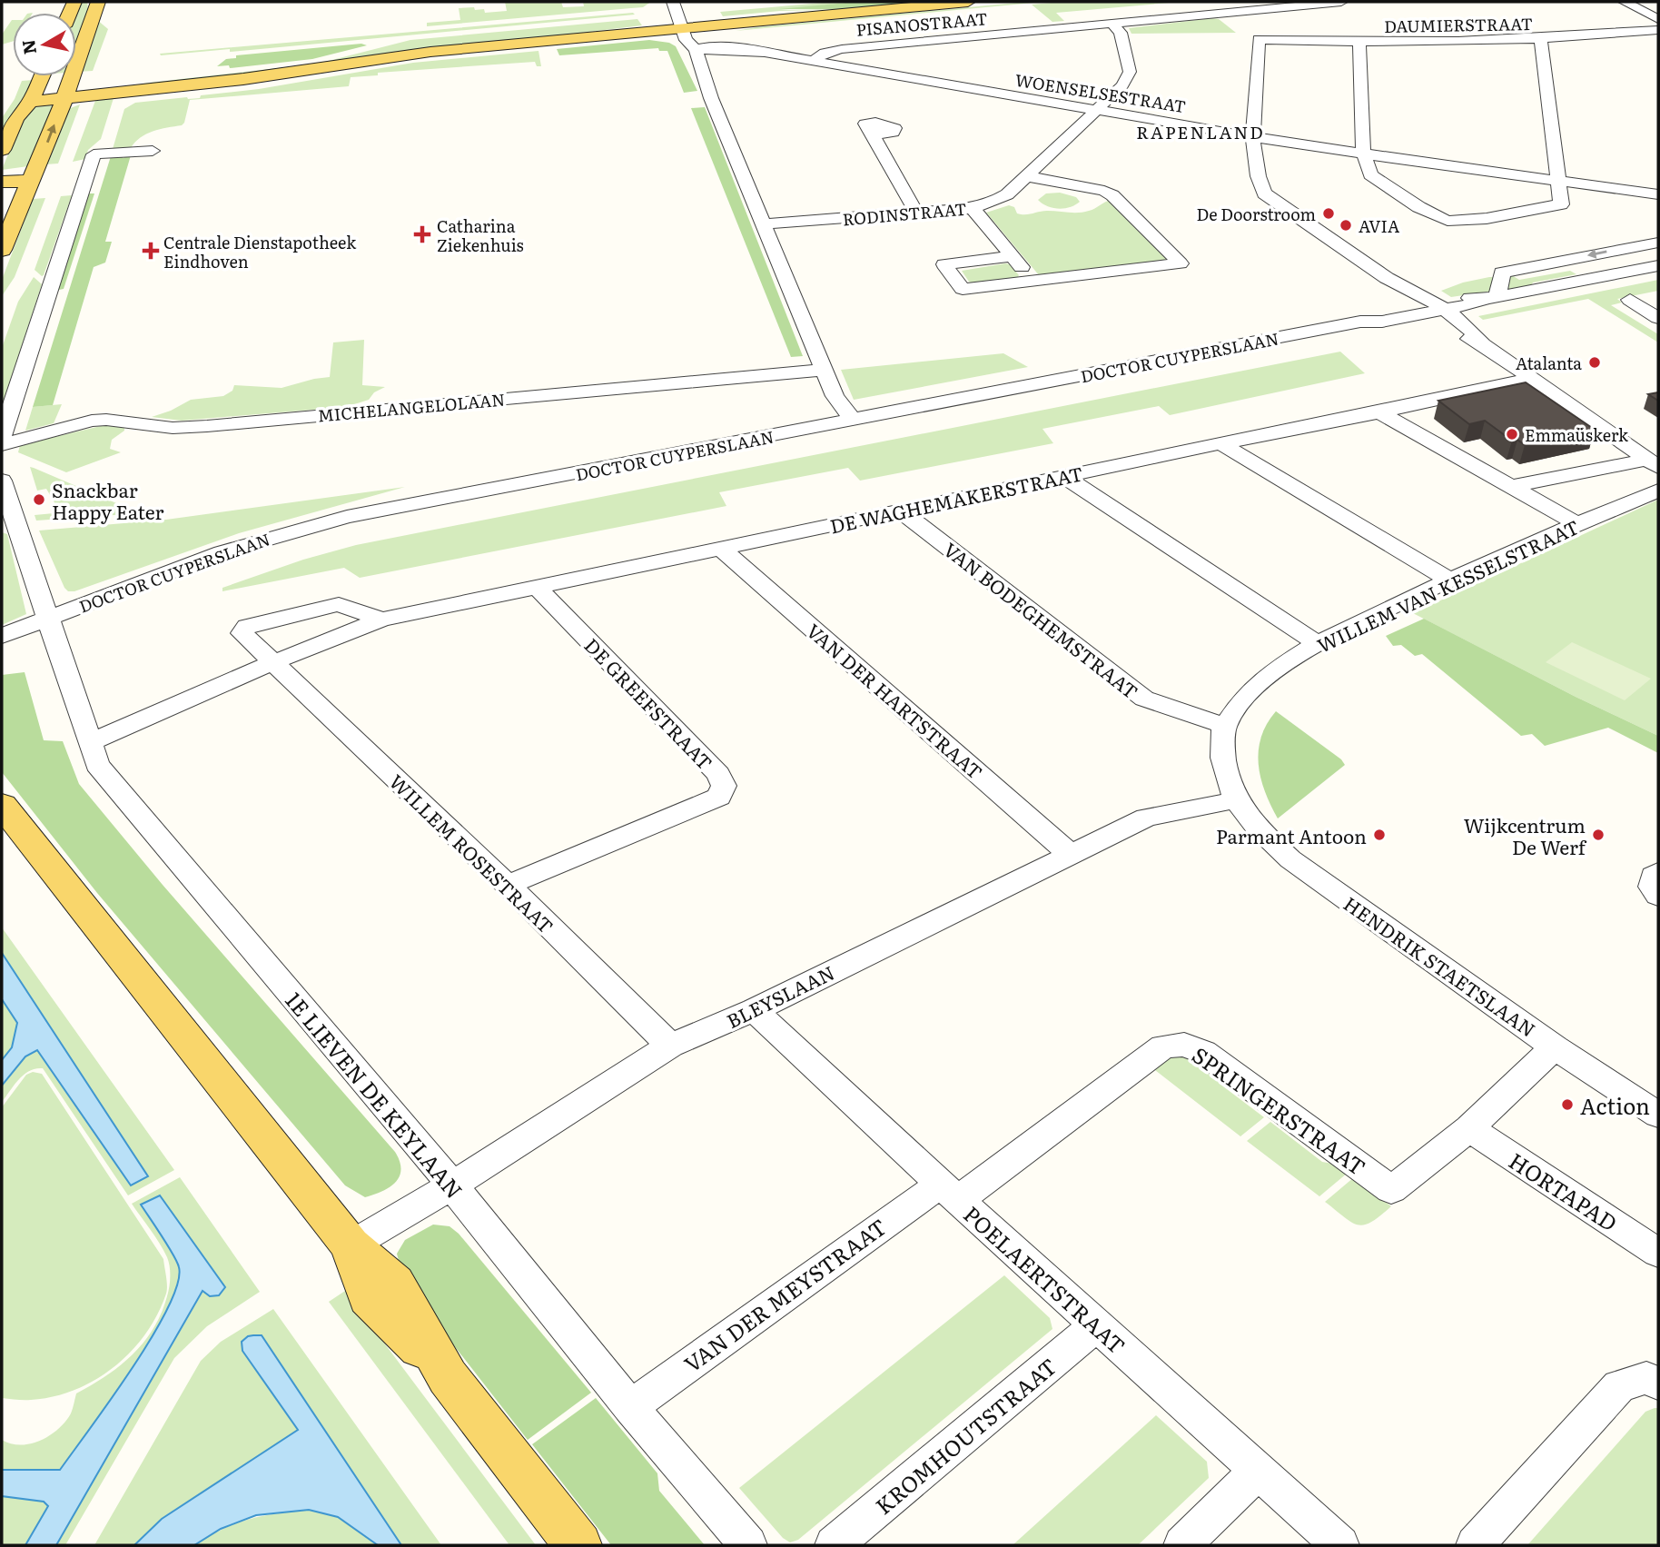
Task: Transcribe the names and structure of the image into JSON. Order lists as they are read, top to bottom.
{
  "streets": {
    "street": [
      "PISANOSTRAAT",
      "DAUMIERSTRAAT",
      "WOENSELSESTRAAT",
      "RODINSTRAAT",
      "DOCTOR CUYPERSLAAN",
      "MICHELANGELOLAAN",
      "DE WAGHEMAKERSTRAAT",
      "WILLEM VAN KESSELSTRAAT",
      "VAN BODEGHEMSTRAAT",
      "VAN DER HARTSTRAAT",
      "DE GREEFSTRAAT",
      "WILLEM ROSESTRAAT",
      "HENDRIK STAETSLAAN",
      "BLEYSLAAN",
      "1E LIEVEN DE KEYLAAN",
      "SPRINGERSTRAAT",
      "HORTAPAD",
      "POELAERTSTRAAT",
      "VAN DER MEYSTRAAT",
      "KROMHOUTSTRAAT"
    ]
  },
  "crossings": [
    ["PISANOSTRAAT", "WOENSELSESTRAAT"],
    ["PISANOSTRAAT", "RODINSTRAAT"],
    ["WOENSELSESTRAAT", "RODINSTRAAT"],
    ["DOCTOR CUYPERSLAAN", "1E LIEVEN DE KEYLAAN"],
    ["DE WAGHEMAKERSTRAAT", "VAN BODEGHEMSTRAAT"],
    ["DE WAGHEMAKERSTRAAT", "VAN DER HARTSTRAAT"],
    ["DE WAGHEMAKERSTRAAT", "DE GREEFSTRAAT"],
    ["DE WAGHEMAKERSTRAAT", "WILLEM ROSESTRAAT"],
    ["DE WAGHEMAKERSTRAAT", "1E LIEVEN DE KEYLAAN"],
    ["WILLEM VAN KESSELSTRAAT", "VAN BODEGHEMSTRAAT"],
    ["VAN DER HARTSTRAAT", "BLEYSLAAN"],
    ["DE GREEFSTRAAT", "WILLEM ROSESTRAAT"],
    ["WILLEM ROSESTRAAT", "BLEYSLAAN"],
    ["HENDRIK STAETSLAAN", "BLEYSLAAN"],
    ["HENDRIK STAETSLAAN", "SPRINGERSTRAAT"],
    ["BLEYSLAAN", "1E LIEVEN DE KEYLAAN"],
    ["BLEYSLAAN", "POELAERTSTRAAT"],
    ["1E LIEVEN DE KEYLAAN", "VAN DER MEYSTRAAT"],
    ["SPRINGERSTRAAT", "HORTAPAD"],
    ["SPRINGERSTRAAT", "POELAERTSTRAAT"],
    ["SPRINGERSTRAAT", "VAN DER MEYSTRAAT"],
    ["POELAERTSTRAAT", "VAN DER MEYSTRAAT"],
    ["POELAERTSTRAAT", "KROMHOUTSTRAAT"]
  ],
  "districts": ["RAPENLAND"],
  "places": {
    "other": [
      "De Doorstroom",
      "AVIA",
      "Atalanta",
      "Emmaüskerk",
      "Snackbar Happy Eater",
      "Parmant Antoon",
      "Wijkcentrum De Werf",
      "Action"
    ],
    "health": ["Catharina Ziekenhuis", "Centrale Dienstapotheek Eindhoven"]
  },
  "north": "left"
}
